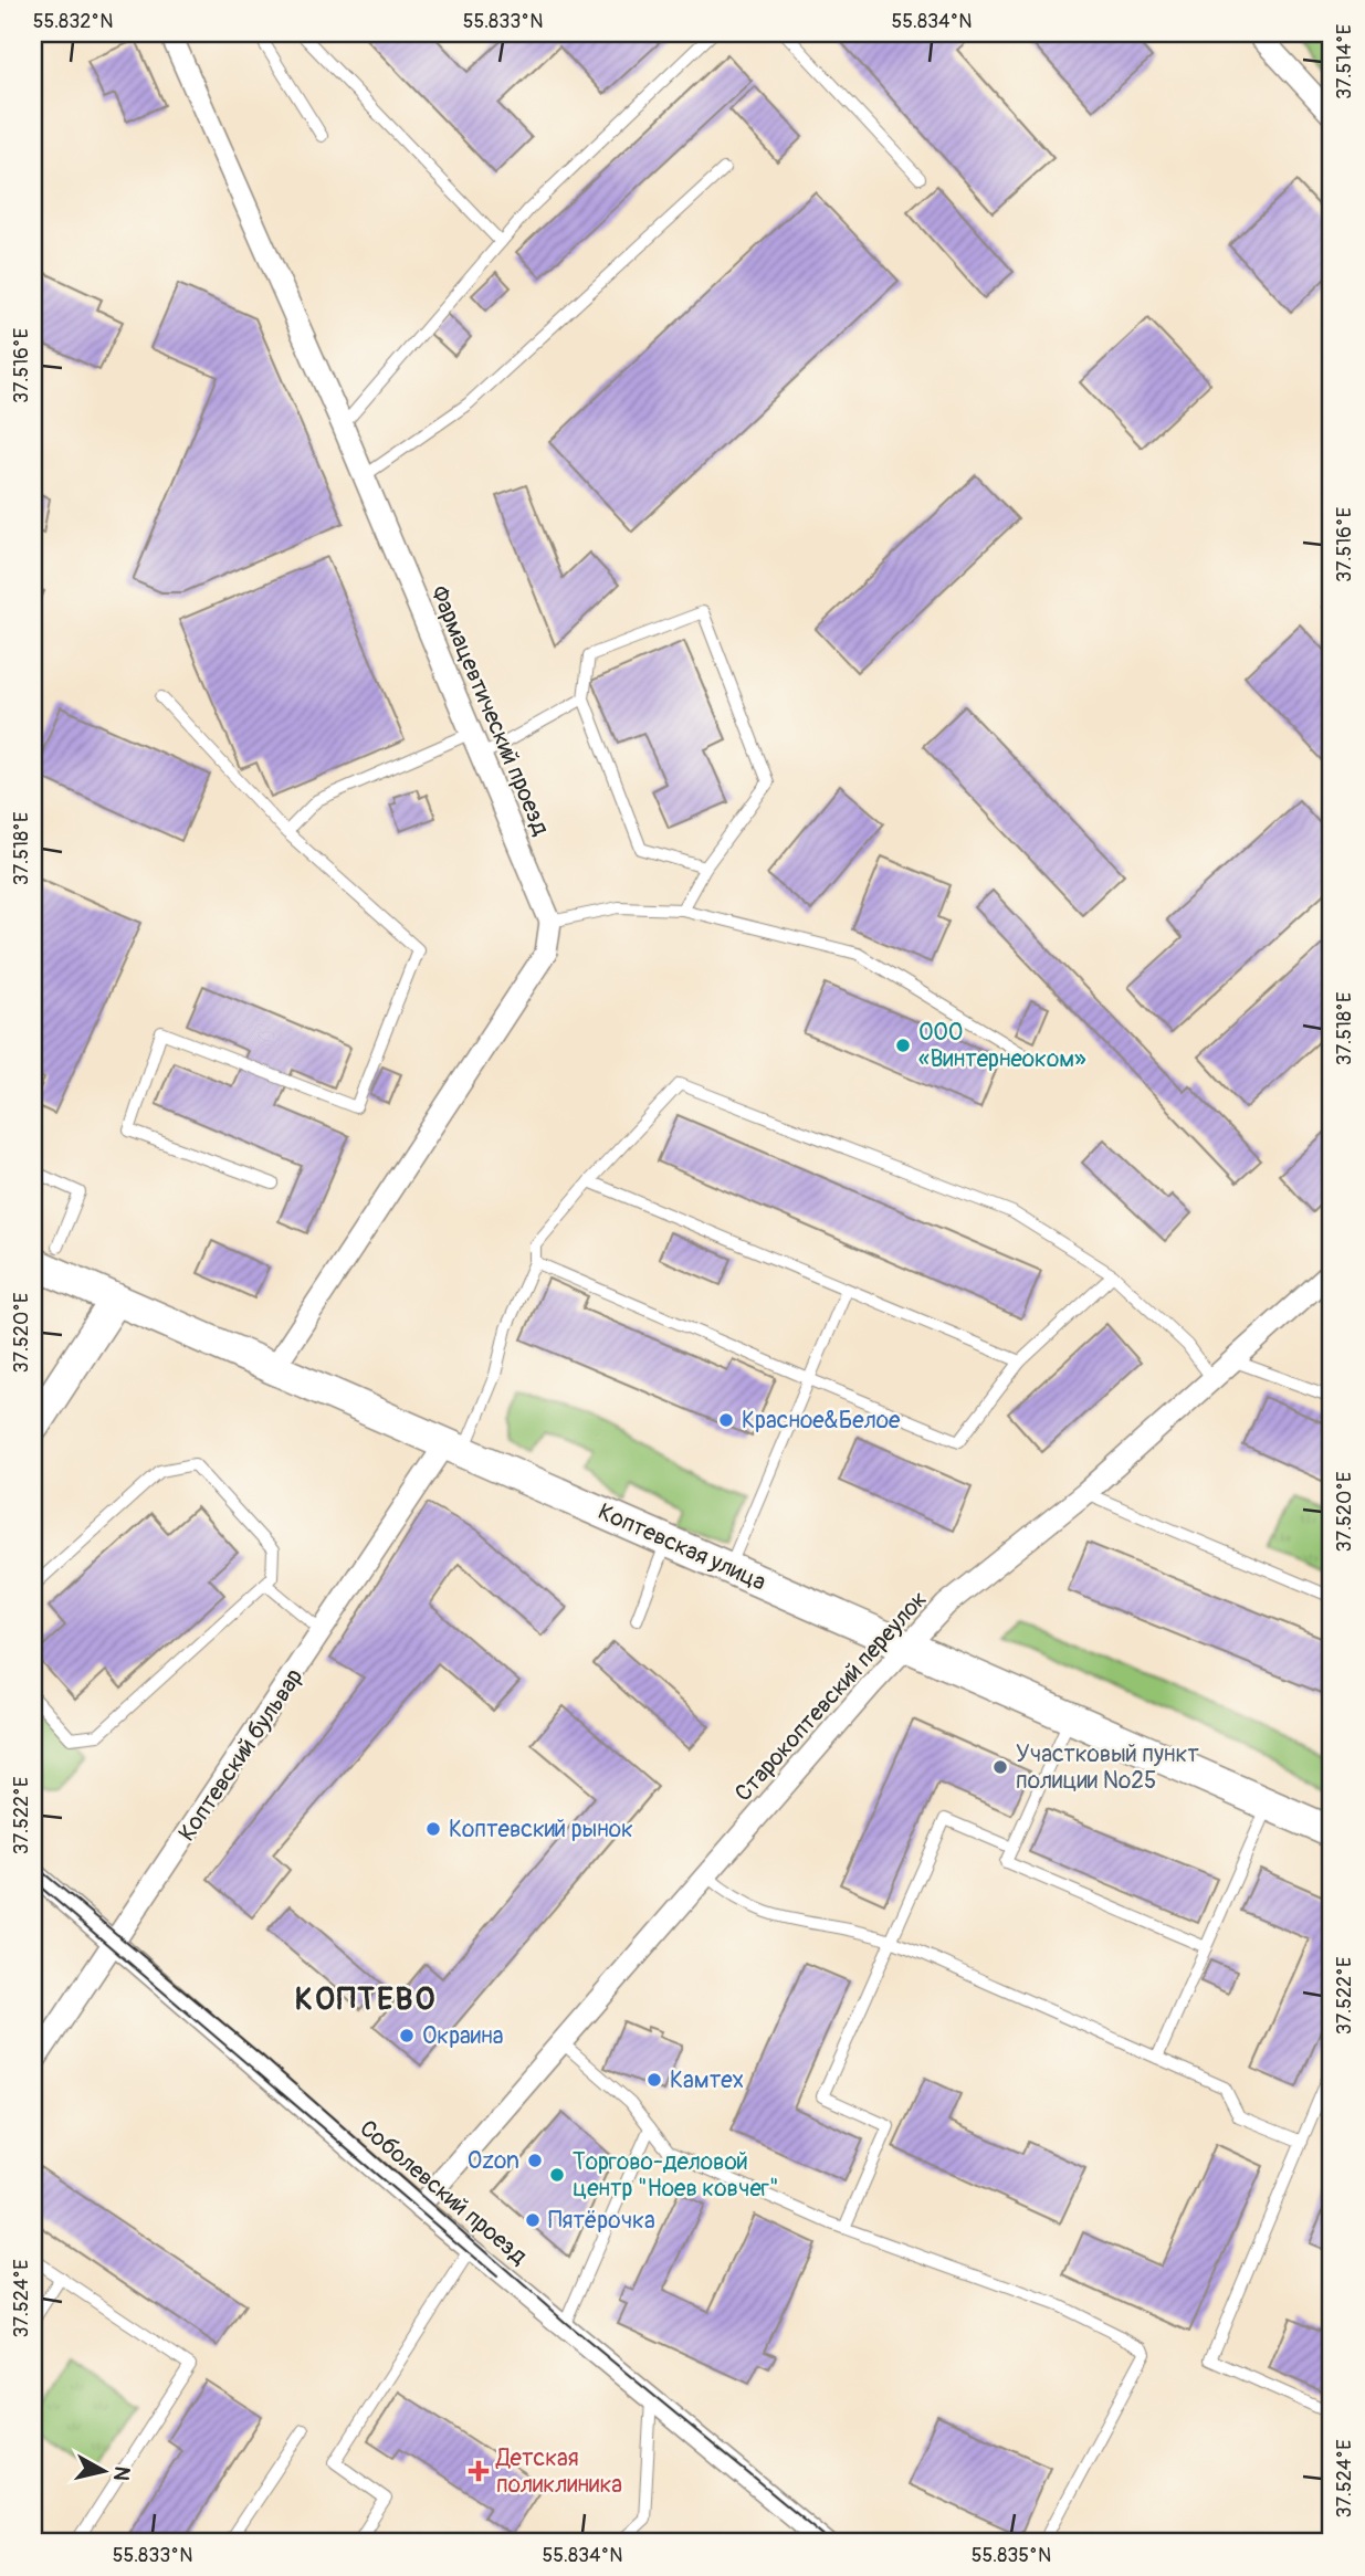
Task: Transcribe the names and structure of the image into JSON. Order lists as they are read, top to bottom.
{
  "streets": {
    "street": [
      "Фармацевтический проезд",
      "Коптевская улица",
      "Старокоптевский переулок",
      "Коптевский бульвар",
      "Соболевский проезд"
    ]
  },
  "crossings": [
    ["Коптевская улица", "Старокоптевский переулок"],
    ["Коптевская улица", "Коптевский бульвар"],
    ["Старокоптевский переулок", "Соболевский проезд"],
    ["Коптевский бульвар", "Соболевский проезд"]
  ],
  "districts": ["КОПТЕВО"],
  "places": {
    "other": [
      "ООО «Винтернеоком»",
      "Красное&Белое",
      "Участковый пункт полиции №25",
      "Коптевский рынок",
      "Окраина",
      "Камтех",
      "Ozon",
      "Торгово-деловой центр \"Ноев ковчег\"",
      "Пятёрочка"
    ],
    "health": ["Детская поликлиника"]
  },
  "north": "right",
  "coordinates": [
    "55.832°N",
    "55.833°N",
    "55.834°N",
    "37.514°E",
    "37.516°E",
    "37.518°E",
    "37.520°E",
    "37.522°E",
    "37.524°E",
    "55.835°N"
  ]
}
